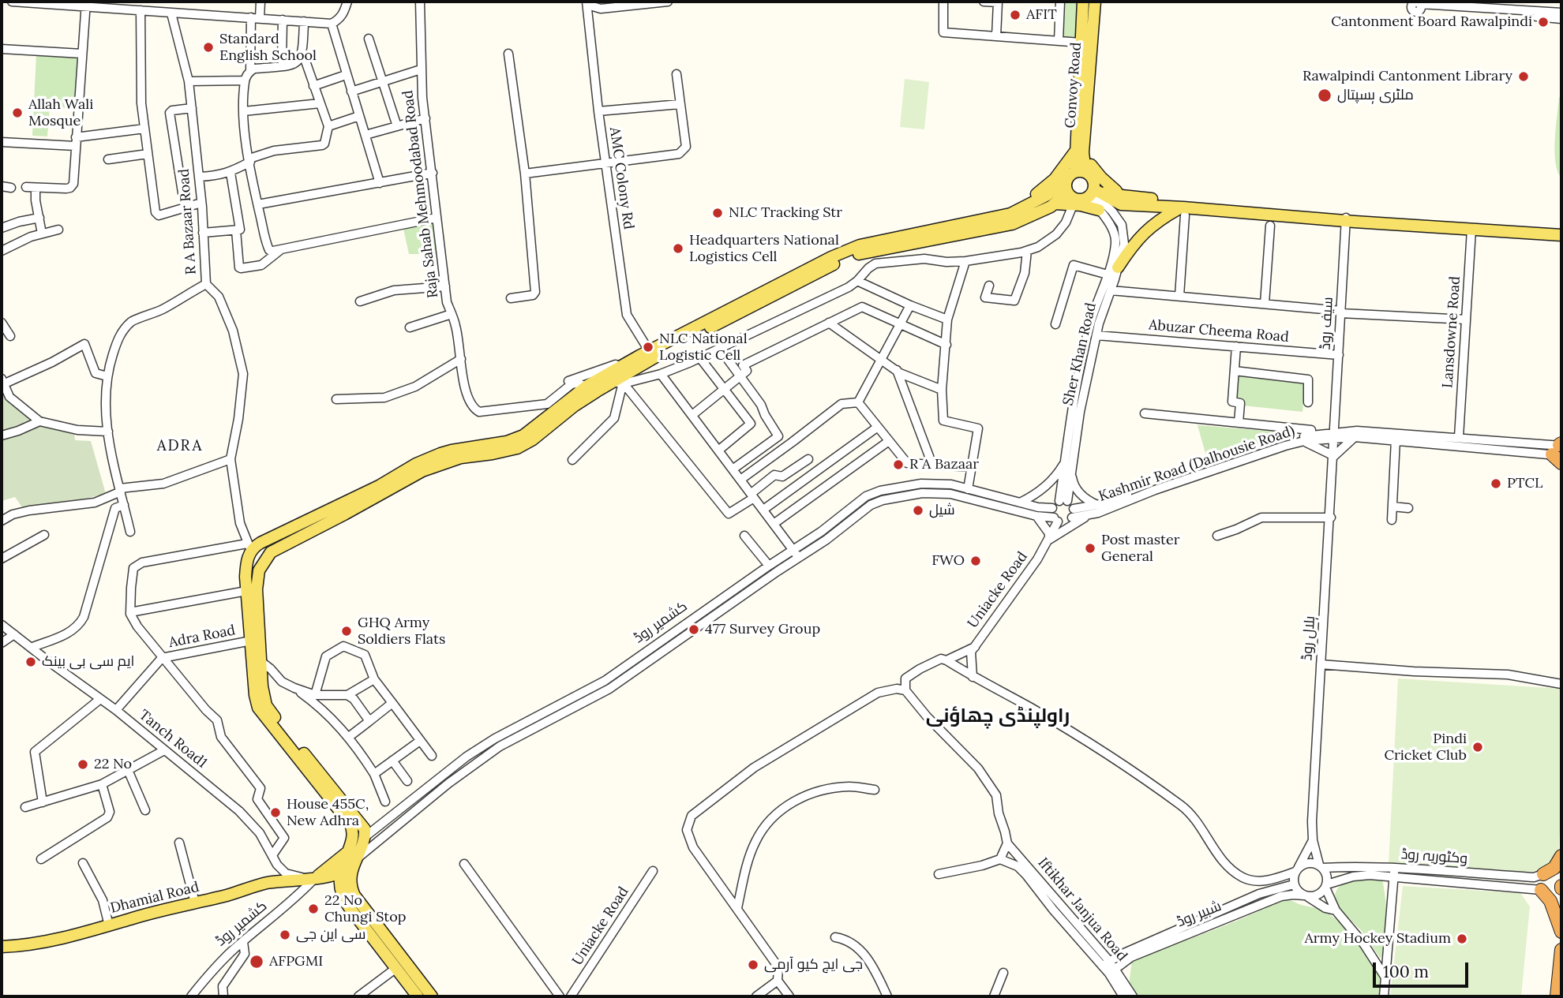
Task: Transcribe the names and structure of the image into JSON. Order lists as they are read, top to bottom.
{
  "streets": {
    "main road": ["Convoy Road", "کشمیر روڈ", "Dhamial Road"],
    "street": [
      "AMC Colony Rd",
      "Raja Sahab Mehmoodabad Road",
      "R A Bazaar Road",
      "سیف روڈ",
      "Abuzar Cheema Road",
      "Lansdowne Road",
      "Sher Khan Road",
      "Kashmir Road (Dalhousie Road)",
      "Uniacke Road",
      "Adra Road",
      "ہلال روڈ",
      "Tanch Road1",
      "وکٹوریہ روڈ",
      "Iftikhar Janjua Road",
      "شبیر روڈ"
    ]
  },
  "crossings": [
    ["Convoy Road", "Sher Khan Road"],
    ["سیف روڈ", "Abuzar Cheema Road"],
    ["سیف روڈ", "Kashmir Road (Dalhousie Road)"],
    ["سیف روڈ", "ہلال روڈ"],
    ["Abuzar Cheema Road", "Sher Khan Road"],
    ["Lansdowne Road", "Kashmir Road (Dalhousie Road)"],
    ["Sher Khan Road", "Uniacke Road"],
    ["Kashmir Road (Dalhousie Road)", "ہلال روڈ"],
    ["Uniacke Road", "کشمیر روڈ"],
    ["کشمیر روڈ", "Tanch Road1"],
    ["کشمیر روڈ", "Dhamial Road"],
    ["Adra Road", "Tanch Road1"],
    ["ہلال روڈ", "وکٹوریہ روڈ"],
    ["ہلال روڈ", "شبیر روڈ"],
    ["Tanch Road1", "Dhamial Road"],
    ["وکٹوریہ روڈ", "شبیر روڈ"],
    ["Iftikhar Janjua Road", "شبیر روڈ"]
  ],
  "districts": ["ADRA", "راولپنڈی چھاؤنی"],
  "places": [
    "AFIT",
    "Cantonment Board Rawalpindi",
    "Standard English School",
    "Rawalpindi Cantonment Library",
    "ملٹری ہسپتال",
    "Allah Wali Mosque",
    "NLC Tracking Str",
    "Headquarters National Logistics Cell",
    "NLC National Logistic Cell",
    "R A Bazaar",
    "PTCL",
    "شیل",
    "Post master General",
    "FWO",
    "477 Survey Group",
    "GHQ Army Soldiers Flats",
    "ایم سی بی بینک",
    "Pindi Cricket Club",
    "22 No",
    "House 455C, New Adhra",
    "22 No Chungi Stop",
    "سی این جی",
    "Army Hockey Stadium",
    "AFPGMI",
    "جی ایچ کیو آرمی"
  ],
  "scale_bar": "100 m"
}
